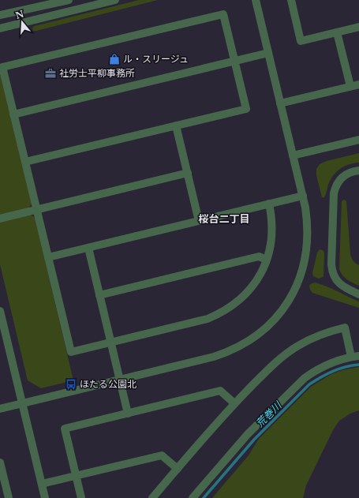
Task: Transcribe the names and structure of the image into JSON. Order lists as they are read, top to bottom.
{
  "districts": ["桜台二丁目"],
  "water": ["荒巻川"],
  "places": {
    "shop": ["ル・スリージュ"],
    "office": ["社労士平柳事務所"],
    "bus stop": ["ほたる公園北"]
  },
  "north": "top"
}
